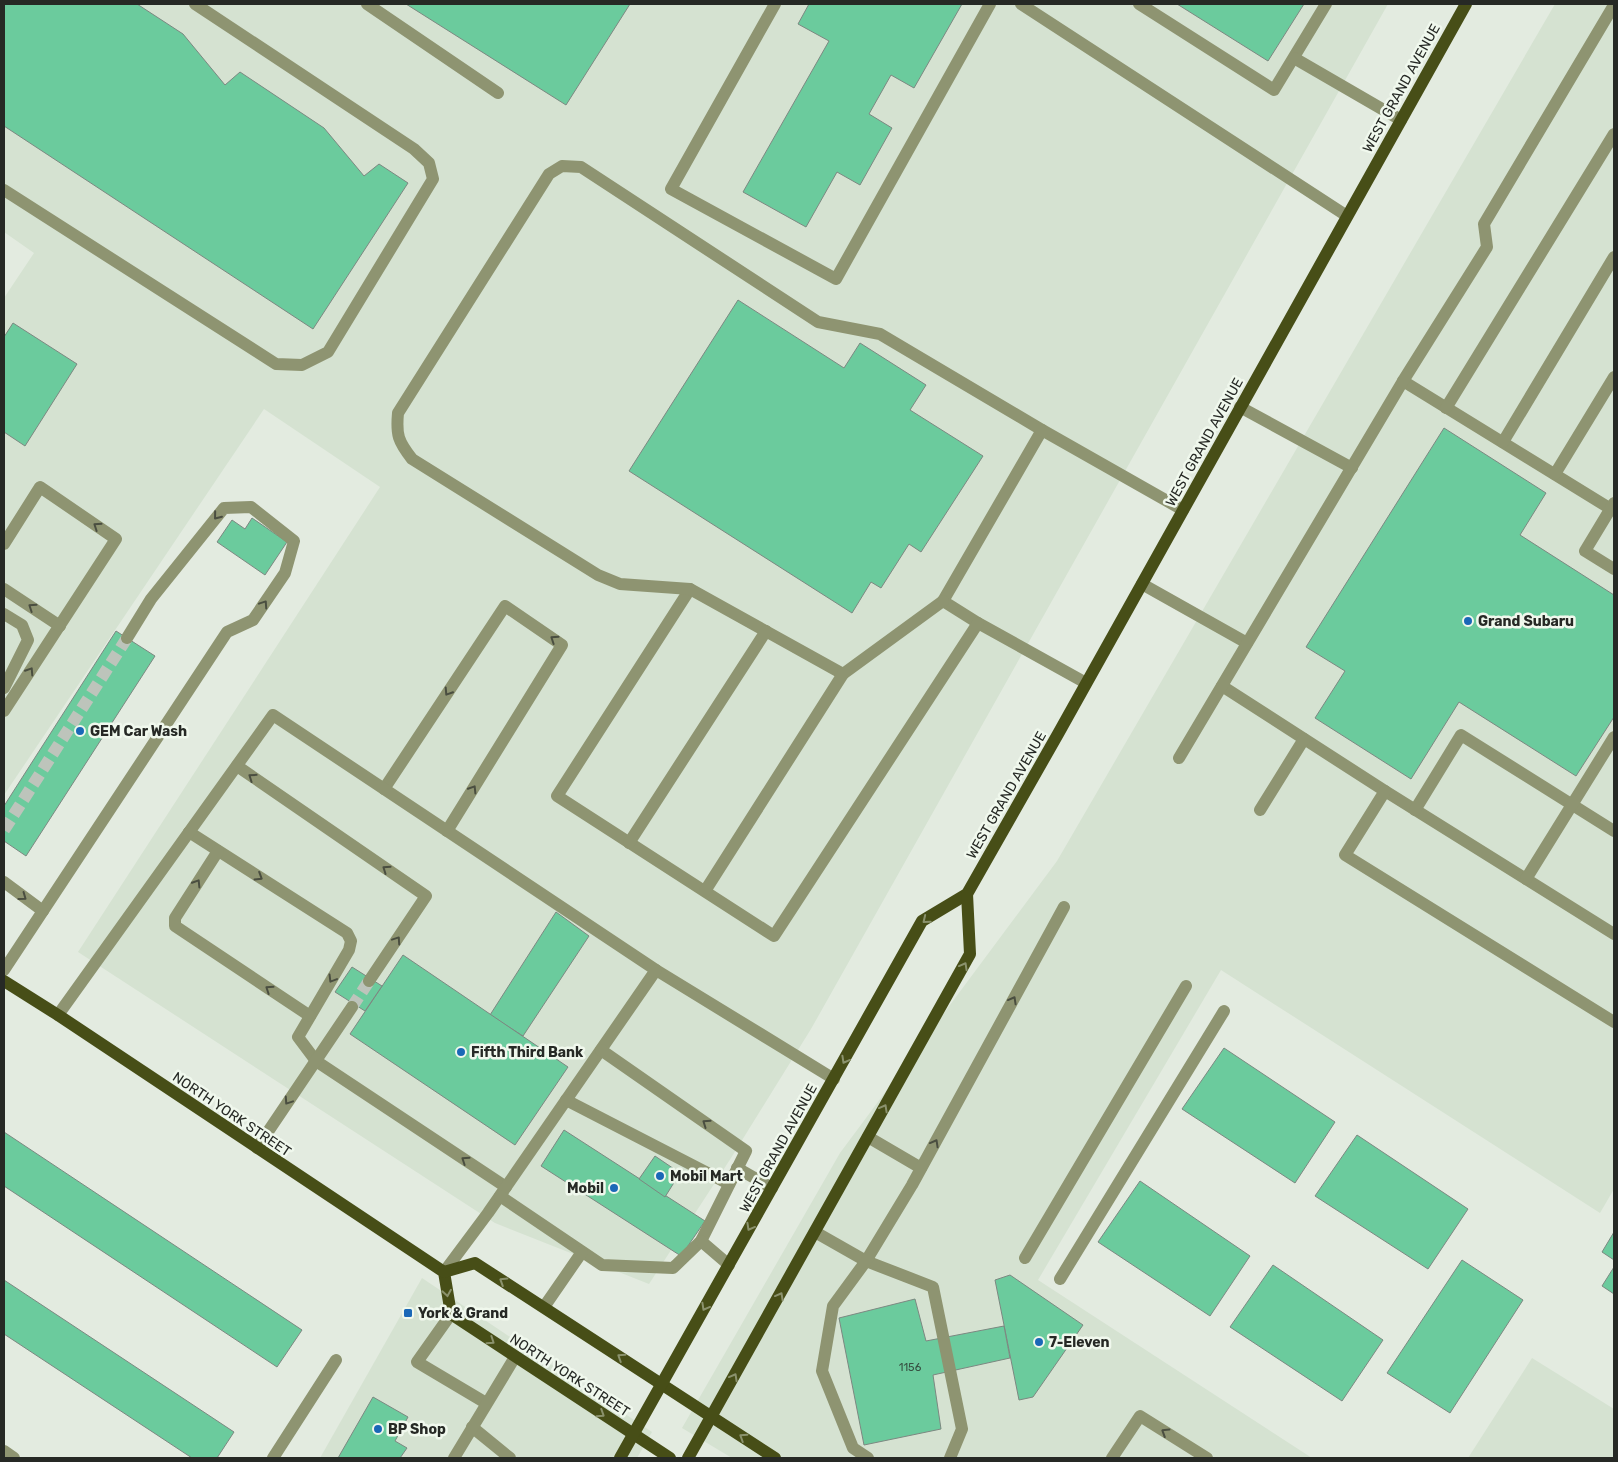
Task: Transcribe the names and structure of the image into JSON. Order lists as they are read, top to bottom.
{
  "streets": {
    "main road": ["WEST GRAND AVENUE", "NORTH YORK STREET"]
  },
  "crossings": [
    ["WEST GRAND AVENUE", "NORTH YORK STREET"]
  ],
  "places": {
    "other": [
      "Grand Subaru",
      "GEM Car Wash",
      "Fifth Third Bank",
      "Mobil Mart",
      "Mobil",
      "7-Eleven",
      "BP Shop"
    ],
    "transit": ["York & Grand"]
  },
  "house_numbers": ["1156"]
}
